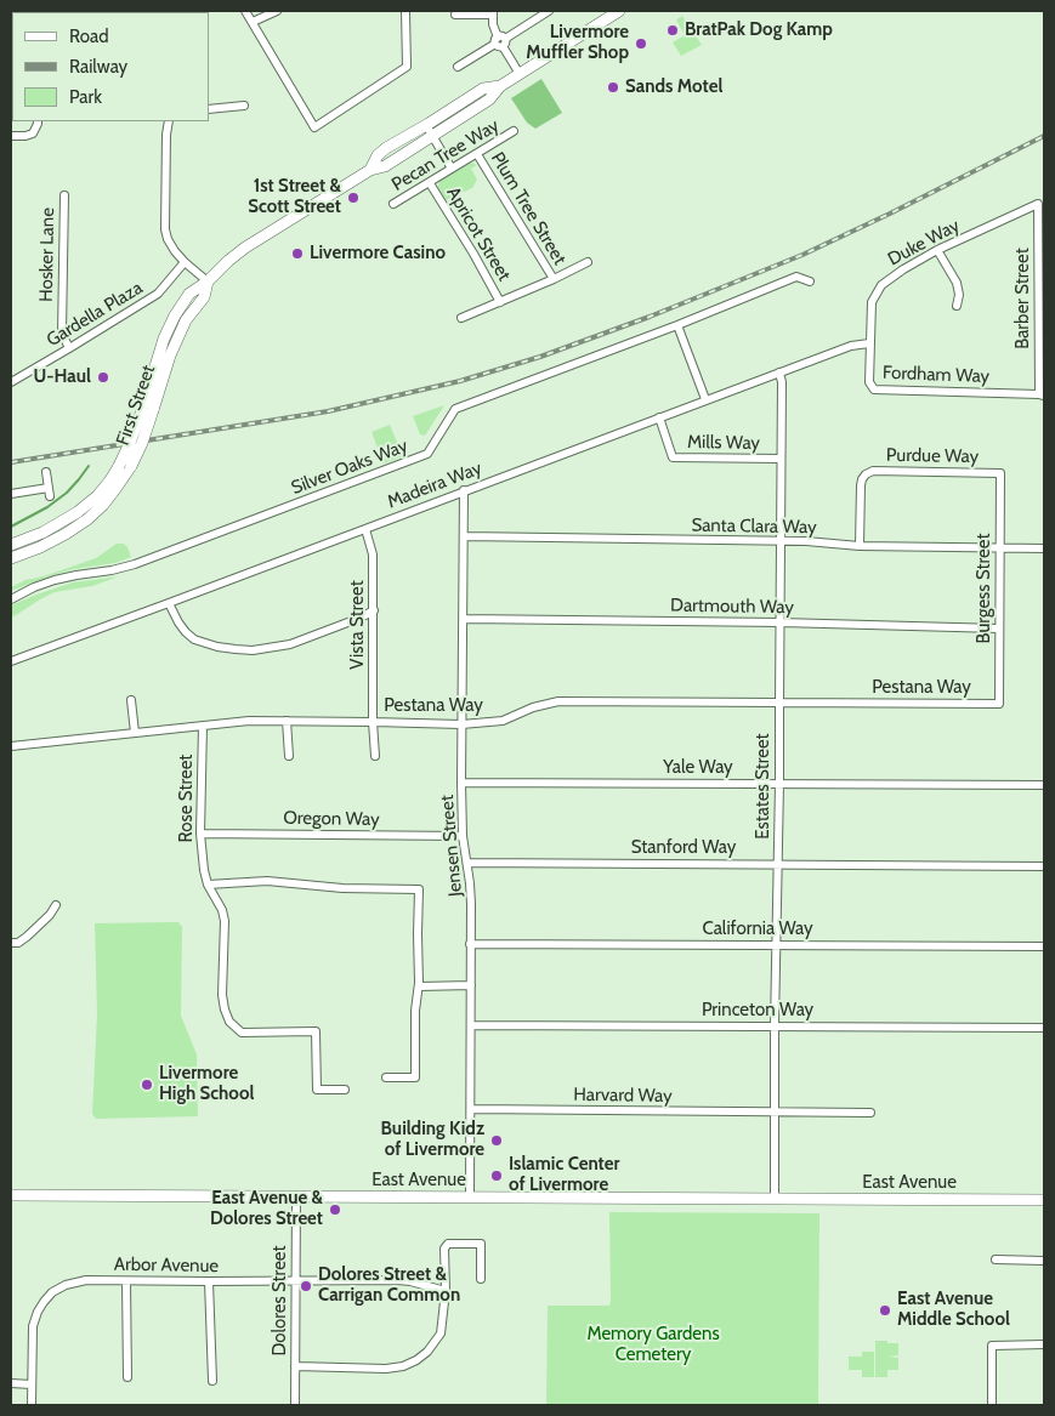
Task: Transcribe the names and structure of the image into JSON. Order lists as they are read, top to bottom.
{
  "streets": {
    "main road": ["First Street", "East Avenue"],
    "street": [
      "Pecan Tree Way",
      "Plum Tree Street",
      "Apricot Street",
      "Duke Way",
      "Hosker Lane",
      "Barber Street",
      "Gardella Plaza",
      "Fordham Way",
      "Mills Way",
      "Purdue Way",
      "Silver Oaks Way",
      "Madeira Way",
      "Santa Clara Way",
      "Burgess Street",
      "Dartmouth Way",
      "Vista Street",
      "Pestana Way",
      "Yale Way",
      "Estates Street",
      "Rose Street",
      "Oregon Way",
      "Jensen Street",
      "Stanford Way",
      "California Way",
      "Princeton Way",
      "Harvard Way",
      "Arbor Avenue",
      "Dolores Street"
    ]
  },
  "crossings": [
    ["Pecan Tree Way", "Plum Tree Street"],
    ["Pecan Tree Way", "Apricot Street"],
    ["Duke Way", "Barber Street"],
    ["Duke Way", "Fordham Way"],
    ["Duke Way", "Madeira Way"],
    ["Hosker Lane", "Gardella Plaza"],
    ["Barber Street", "Fordham Way"],
    ["Fordham Way", "Madeira Way"],
    ["Mills Way", "Madeira Way"],
    ["Mills Way", "Estates Street"],
    ["Purdue Way", "Santa Clara Way"],
    ["Purdue Way", "Burgess Street"],
    ["Madeira Way", "Vista Street"],
    ["Madeira Way", "Estates Street"],
    ["Madeira Way", "Jensen Street"],
    ["Santa Clara Way", "Burgess Street"],
    ["Santa Clara Way", "Estates Street"],
    ["Santa Clara Way", "Jensen Street"],
    ["Burgess Street", "Dartmouth Way"],
    ["Burgess Street", "Pestana Way"],
    ["Dartmouth Way", "Estates Street"],
    ["Dartmouth Way", "Jensen Street"],
    ["Vista Street", "Pestana Way"],
    ["Pestana Way", "Estates Street"],
    ["Pestana Way", "Rose Street"],
    ["Pestana Way", "Jensen Street"],
    ["Yale Way", "Estates Street"],
    ["Yale Way", "Jensen Street"],
    ["Estates Street", "Stanford Way"],
    ["Estates Street", "California Way"],
    ["Estates Street", "Princeton Way"],
    ["Estates Street", "Harvard Way"],
    ["Estates Street", "East Avenue"],
    ["Rose Street", "Oregon Way"],
    ["Oregon Way", "Jensen Street"],
    ["Jensen Street", "Stanford Way"],
    ["Jensen Street", "California Way"],
    ["Jensen Street", "Princeton Way"],
    ["Jensen Street", "Harvard Way"],
    ["Jensen Street", "East Avenue"],
    ["East Avenue", "Dolores Street"],
    ["Arbor Avenue", "Dolores Street"]
  ],
  "parks": ["Memory Gardens Cemetery"],
  "places": [
    "BratPak Dog Kamp",
    "Livermore Muffler Shop",
    "Sands Motel",
    "1st Street & Scott Street",
    "Livermore Casino",
    "U-Haul",
    "Livermore High School",
    "Building Kidz of Livermore",
    "Islamic Center of Livermore",
    "East Avenue & Dolores Street",
    "Dolores Street & Carrigan Common",
    "East Avenue Middle School"
  ],
  "legend": ["Road", "Railway", "Park"]
}
